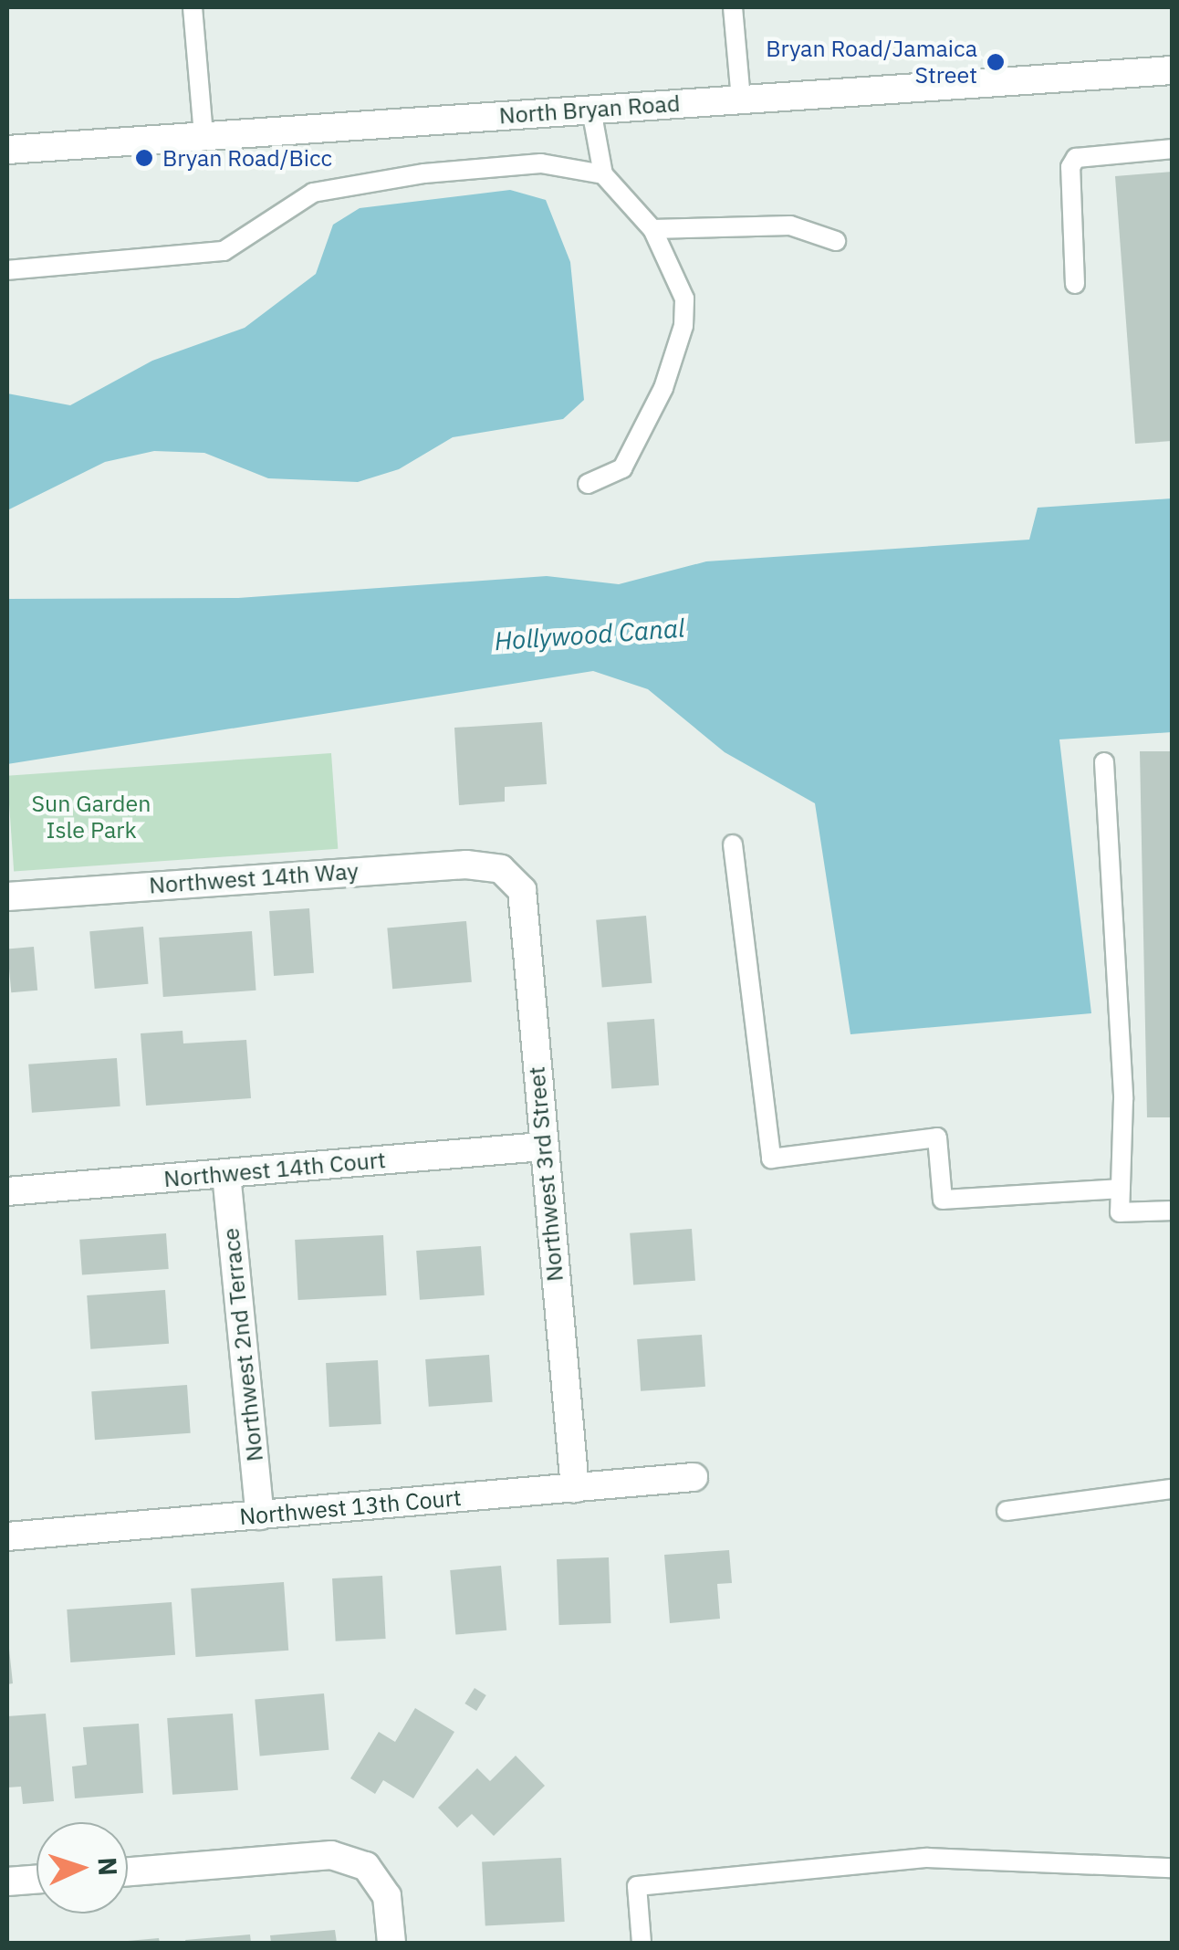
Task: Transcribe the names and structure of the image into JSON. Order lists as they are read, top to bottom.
{
  "streets": {
    "street": [
      "North Bryan Road",
      "Northwest 14th Way",
      "Northwest 14th Court",
      "Northwest 3rd Street",
      "Northwest 2nd Terrace",
      "Northwest 13th Court"
    ]
  },
  "crossings": [
    ["Northwest 14th Way", "Northwest 3rd Street"],
    ["Northwest 14th Court", "Northwest 3rd Street"],
    ["Northwest 14th Court", "Northwest 2nd Terrace"],
    ["Northwest 3rd Street", "Northwest 13th Court"],
    ["Northwest 2nd Terrace", "Northwest 13th Court"]
  ],
  "water": ["Hollywood Canal"],
  "parks": ["Sun Garden Isle Park"],
  "places": ["Bryan Road/Jamaica Street", "Bryan Road/Bicc"],
  "north": "right"
}
